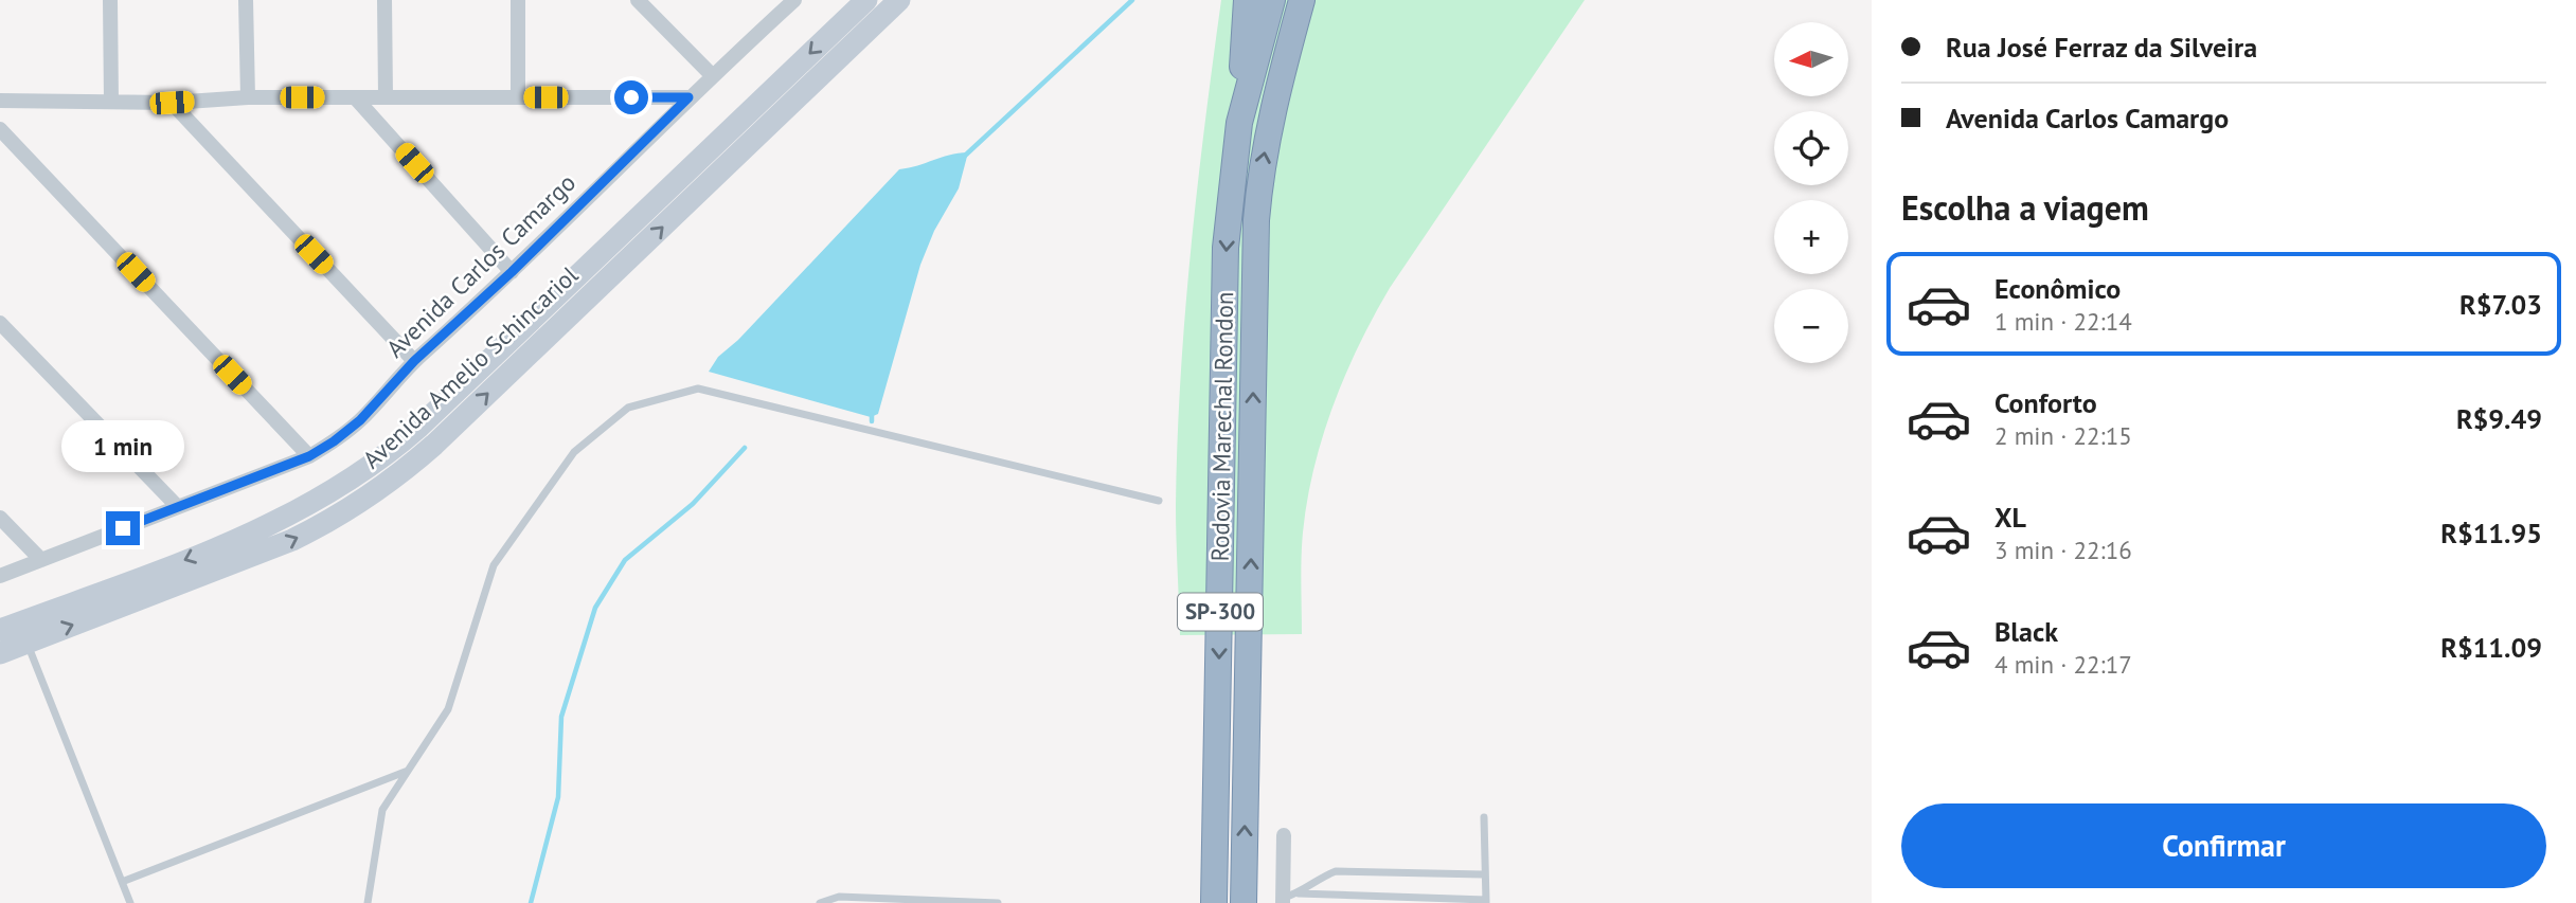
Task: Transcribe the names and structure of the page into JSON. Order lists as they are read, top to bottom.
{
  "streets": {
    "highway": ["Rodovia Marechal Rondon", "SP-300"],
    "main road": ["Avenida Amelio Schincariol"],
    "street": ["Avenida Carlos Camargo"]
  },
  "north": "left",
  "page": {
    "banner": ["Rua José Ferraz da Silveira", "Avenida Carlos Camargo"],
    "map_buttons": ["+", "−"],
    "heading": "Escolha a viagem",
    "list": [
      {
        "name": "Econômico",
        "note": "1 min · 22:14",
        "value": "R$7.03"
      },
      {
        "name": "Conforto",
        "note": "2 min · 22:15",
        "value": "R$9.49"
      },
      {
        "name": "XL",
        "note": "3 min · 22:16",
        "value": "R$11.95"
      },
      {
        "name": "Black",
        "note": "4 min · 22:17",
        "value": "R$11.09"
      }
    ],
    "bubble": "1 min",
    "buttons": "Confirmar"
  }
}
